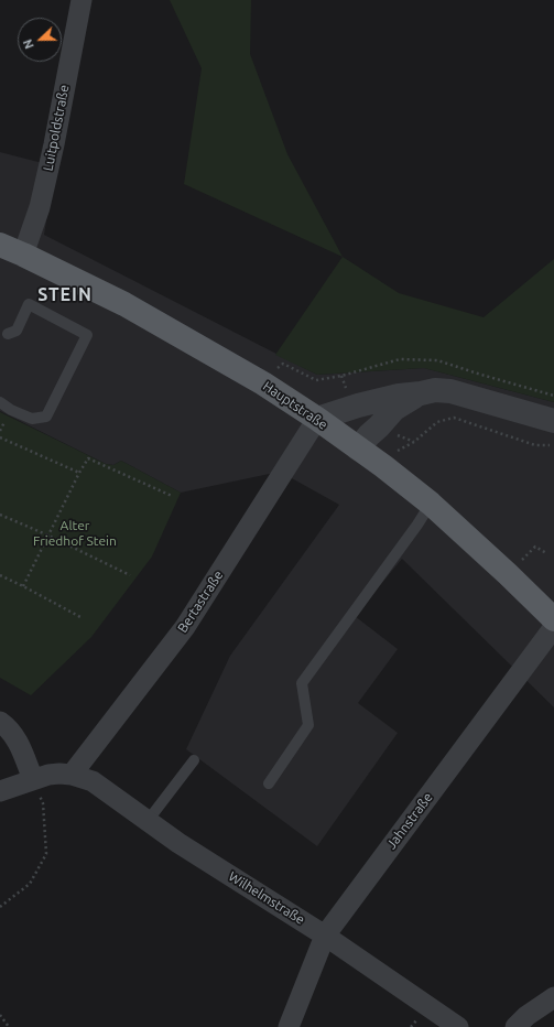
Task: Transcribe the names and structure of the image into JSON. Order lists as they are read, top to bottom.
{
  "streets": {
    "main road": ["Hauptstraße"],
    "street": [
      "Luitpoldstraße",
      "Bertastraße",
      "Jahnstraße",
      "Wilhelmstraße"
    ]
  },
  "crossings": [
    ["Luitpoldstraße", "Hauptstraße"],
    ["Hauptstraße", "Bertastraße"],
    ["Bertastraße", "Wilhelmstraße"],
    ["Jahnstraße", "Wilhelmstraße"]
  ],
  "districts": ["STEIN"],
  "parks": ["Alter Friedhof Stein"],
  "north": "left"
}
